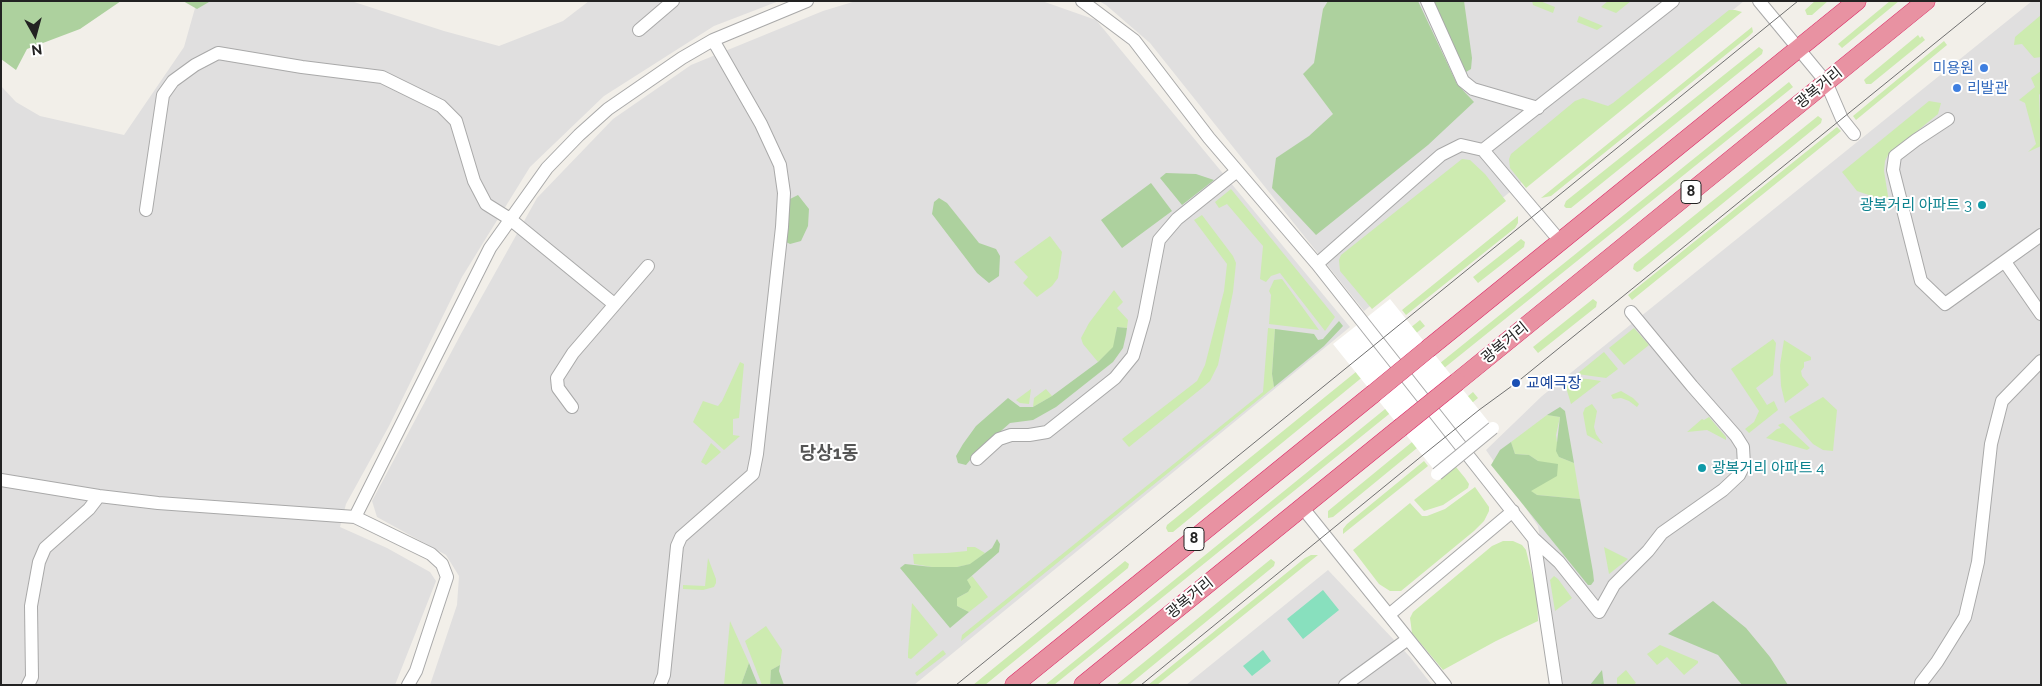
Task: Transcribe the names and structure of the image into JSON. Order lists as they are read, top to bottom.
{
  "streets": {
    "highway": ["광복거리", "8"]
  },
  "districts": ["당상1동"],
  "places": [
    "미용원",
    "리발관",
    "광복거리 아파트 3",
    "교예극장",
    "광복거리 아파트 4"
  ],
  "north": "bottom"
}
